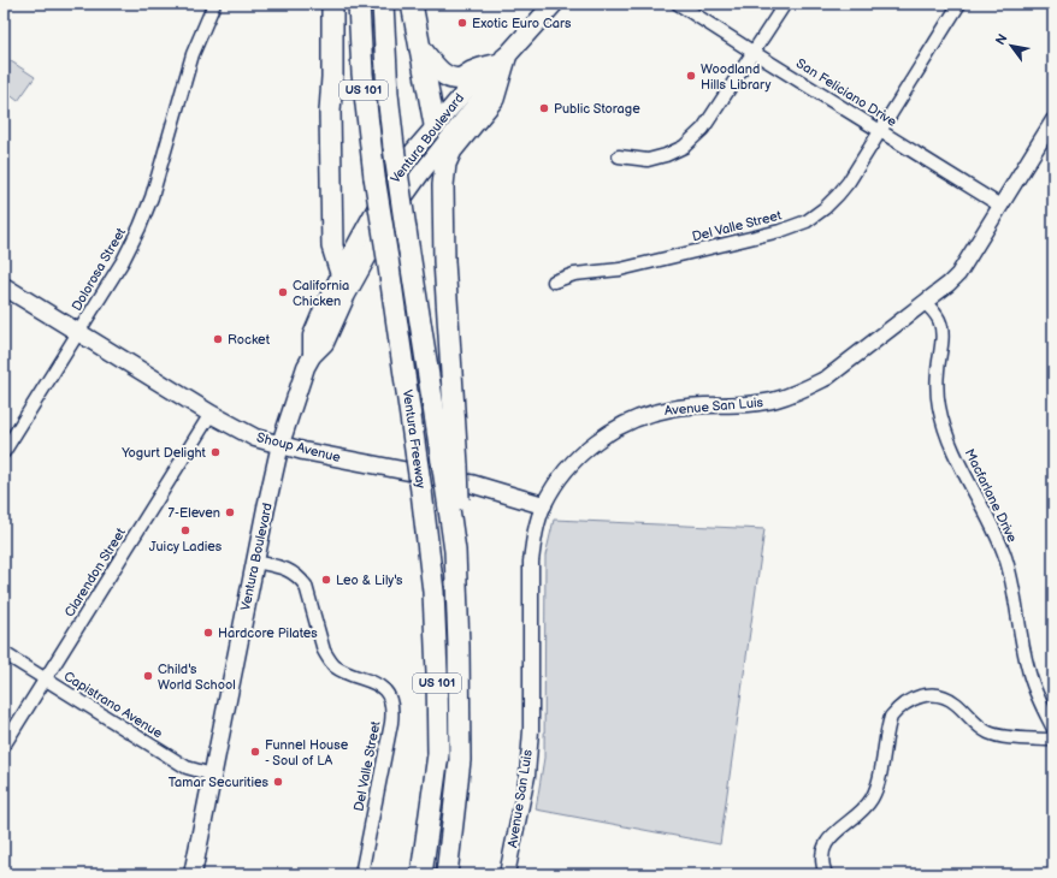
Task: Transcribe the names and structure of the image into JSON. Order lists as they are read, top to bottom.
{
  "streets": {
    "highway": ["US 101", "Ventura Freeway"],
    "main road": ["Ventura Boulevard", "Shoup Avenue"],
    "street": [
      "San Feliciano Drive",
      "Del Valle Street",
      "Dolorosa Street",
      "Avenue San Luis",
      "Macfarlane Drive",
      "Clarendon Street",
      "Capistrano Avenue"
    ]
  },
  "crossings": [
    ["San Feliciano Drive", "Del Valle Street"],
    ["San Feliciano Drive", "Avenue San Luis"],
    ["Ventura Boulevard", "Del Valle Street"],
    ["Ventura Boulevard", "Shoup Avenue"],
    ["Ventura Boulevard", "Capistrano Avenue"],
    ["Dolorosa Street", "Shoup Avenue"],
    ["Avenue San Luis", "Shoup Avenue"],
    ["Avenue San Luis", "Macfarlane Drive"],
    ["Shoup Avenue", "Clarendon Street"],
    ["Clarendon Street", "Capistrano Avenue"]
  ],
  "places": [
    "Exotic Euro Cars",
    "Woodland Hills Library",
    "Public Storage",
    "California Chicken",
    "Rocket",
    "Yogurt Delight",
    "7-Eleven",
    "Juicy Ladies",
    "Leo & Lily's",
    "Hardcore Pilates",
    "Child's World School",
    "Funnel House - Soul of LA",
    "Tamar Securities"
  ],
  "north": "top left"
}
